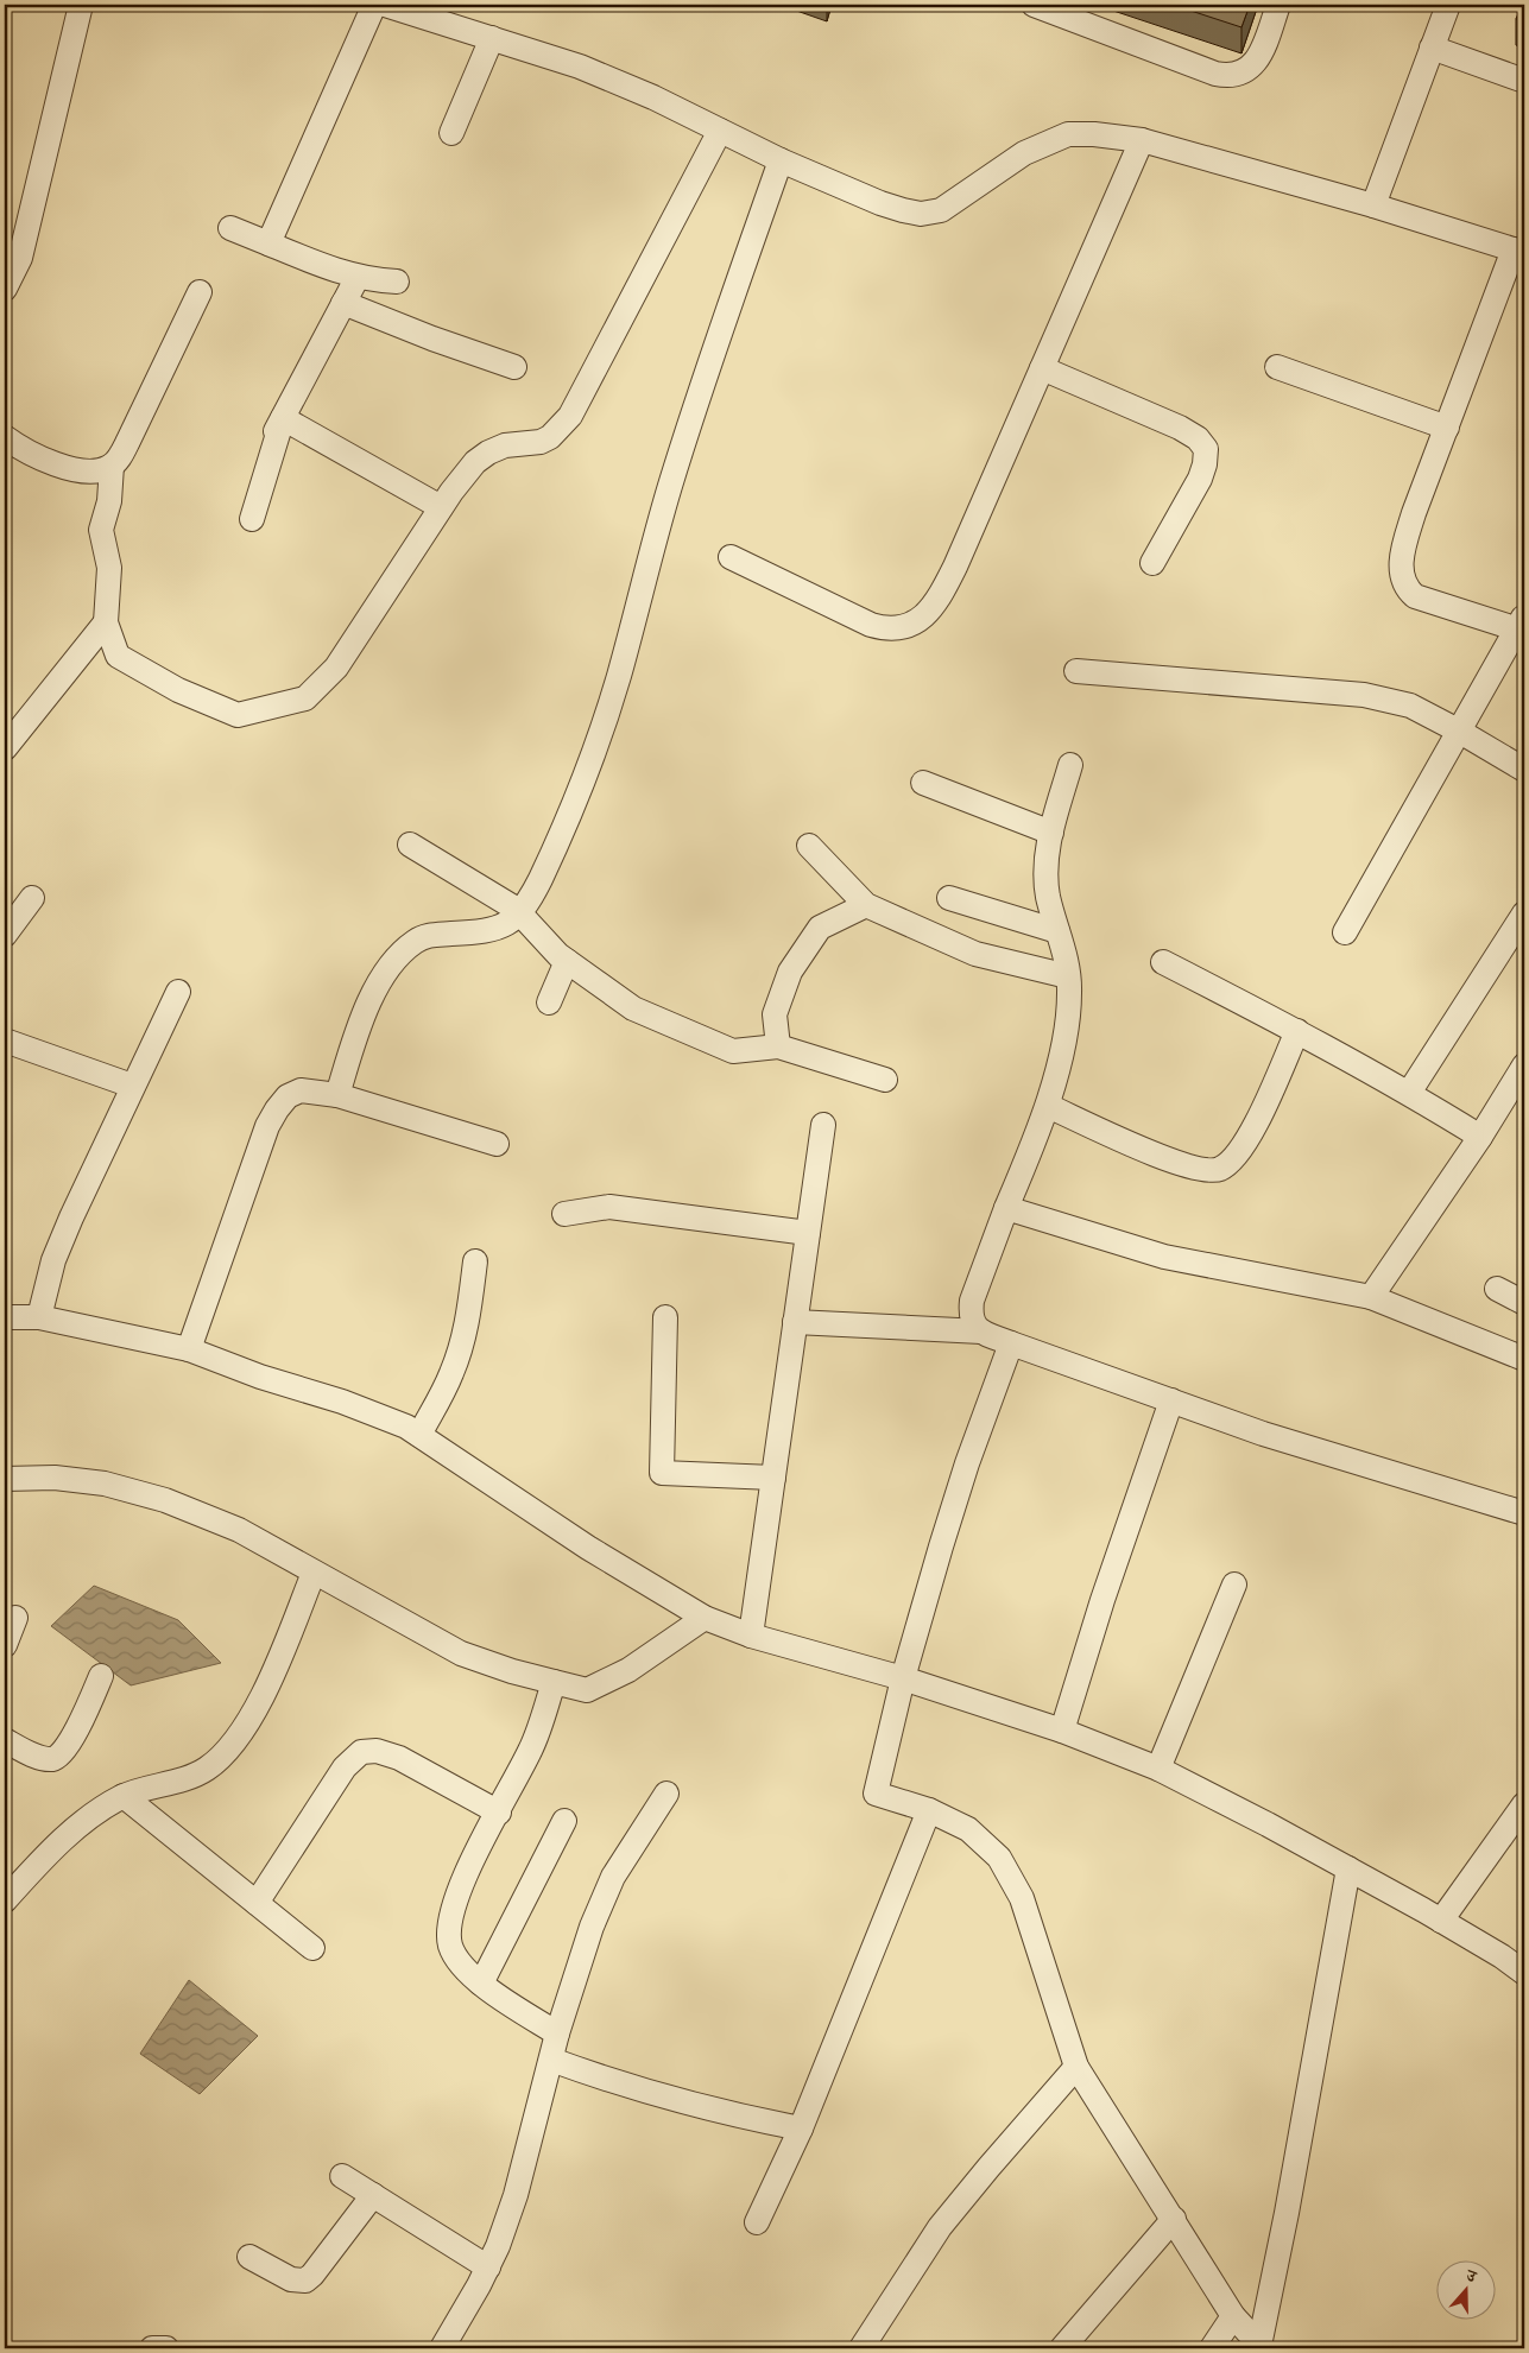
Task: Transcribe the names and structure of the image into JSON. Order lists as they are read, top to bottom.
{
  "north": "top"
}
